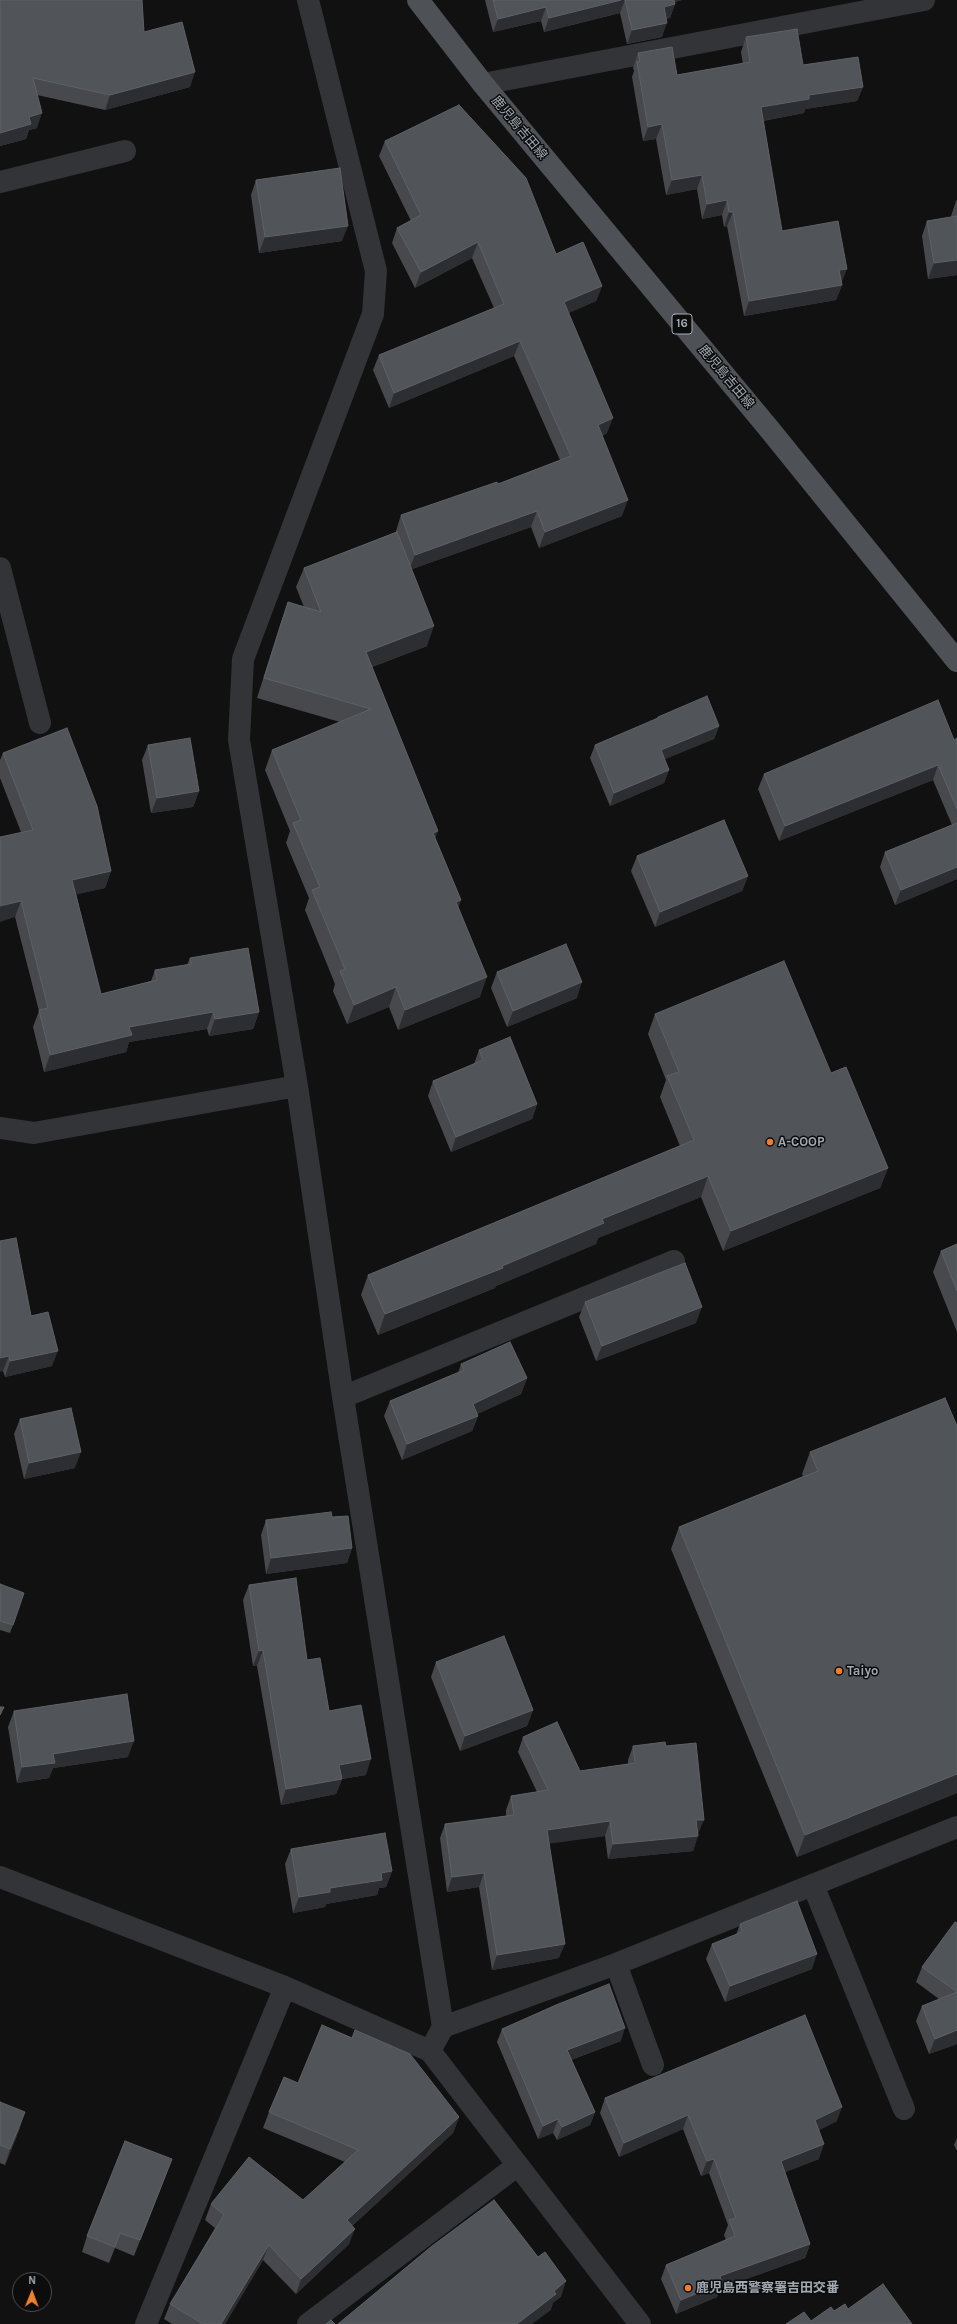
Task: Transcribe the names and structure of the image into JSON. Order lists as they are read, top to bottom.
{
  "streets": {
    "main road": ["鹿児島吉田線", "16"]
  },
  "places": ["A-COOP", "Taiyo", "鹿児島西警察署吉田交番"],
  "north": "top"
}
